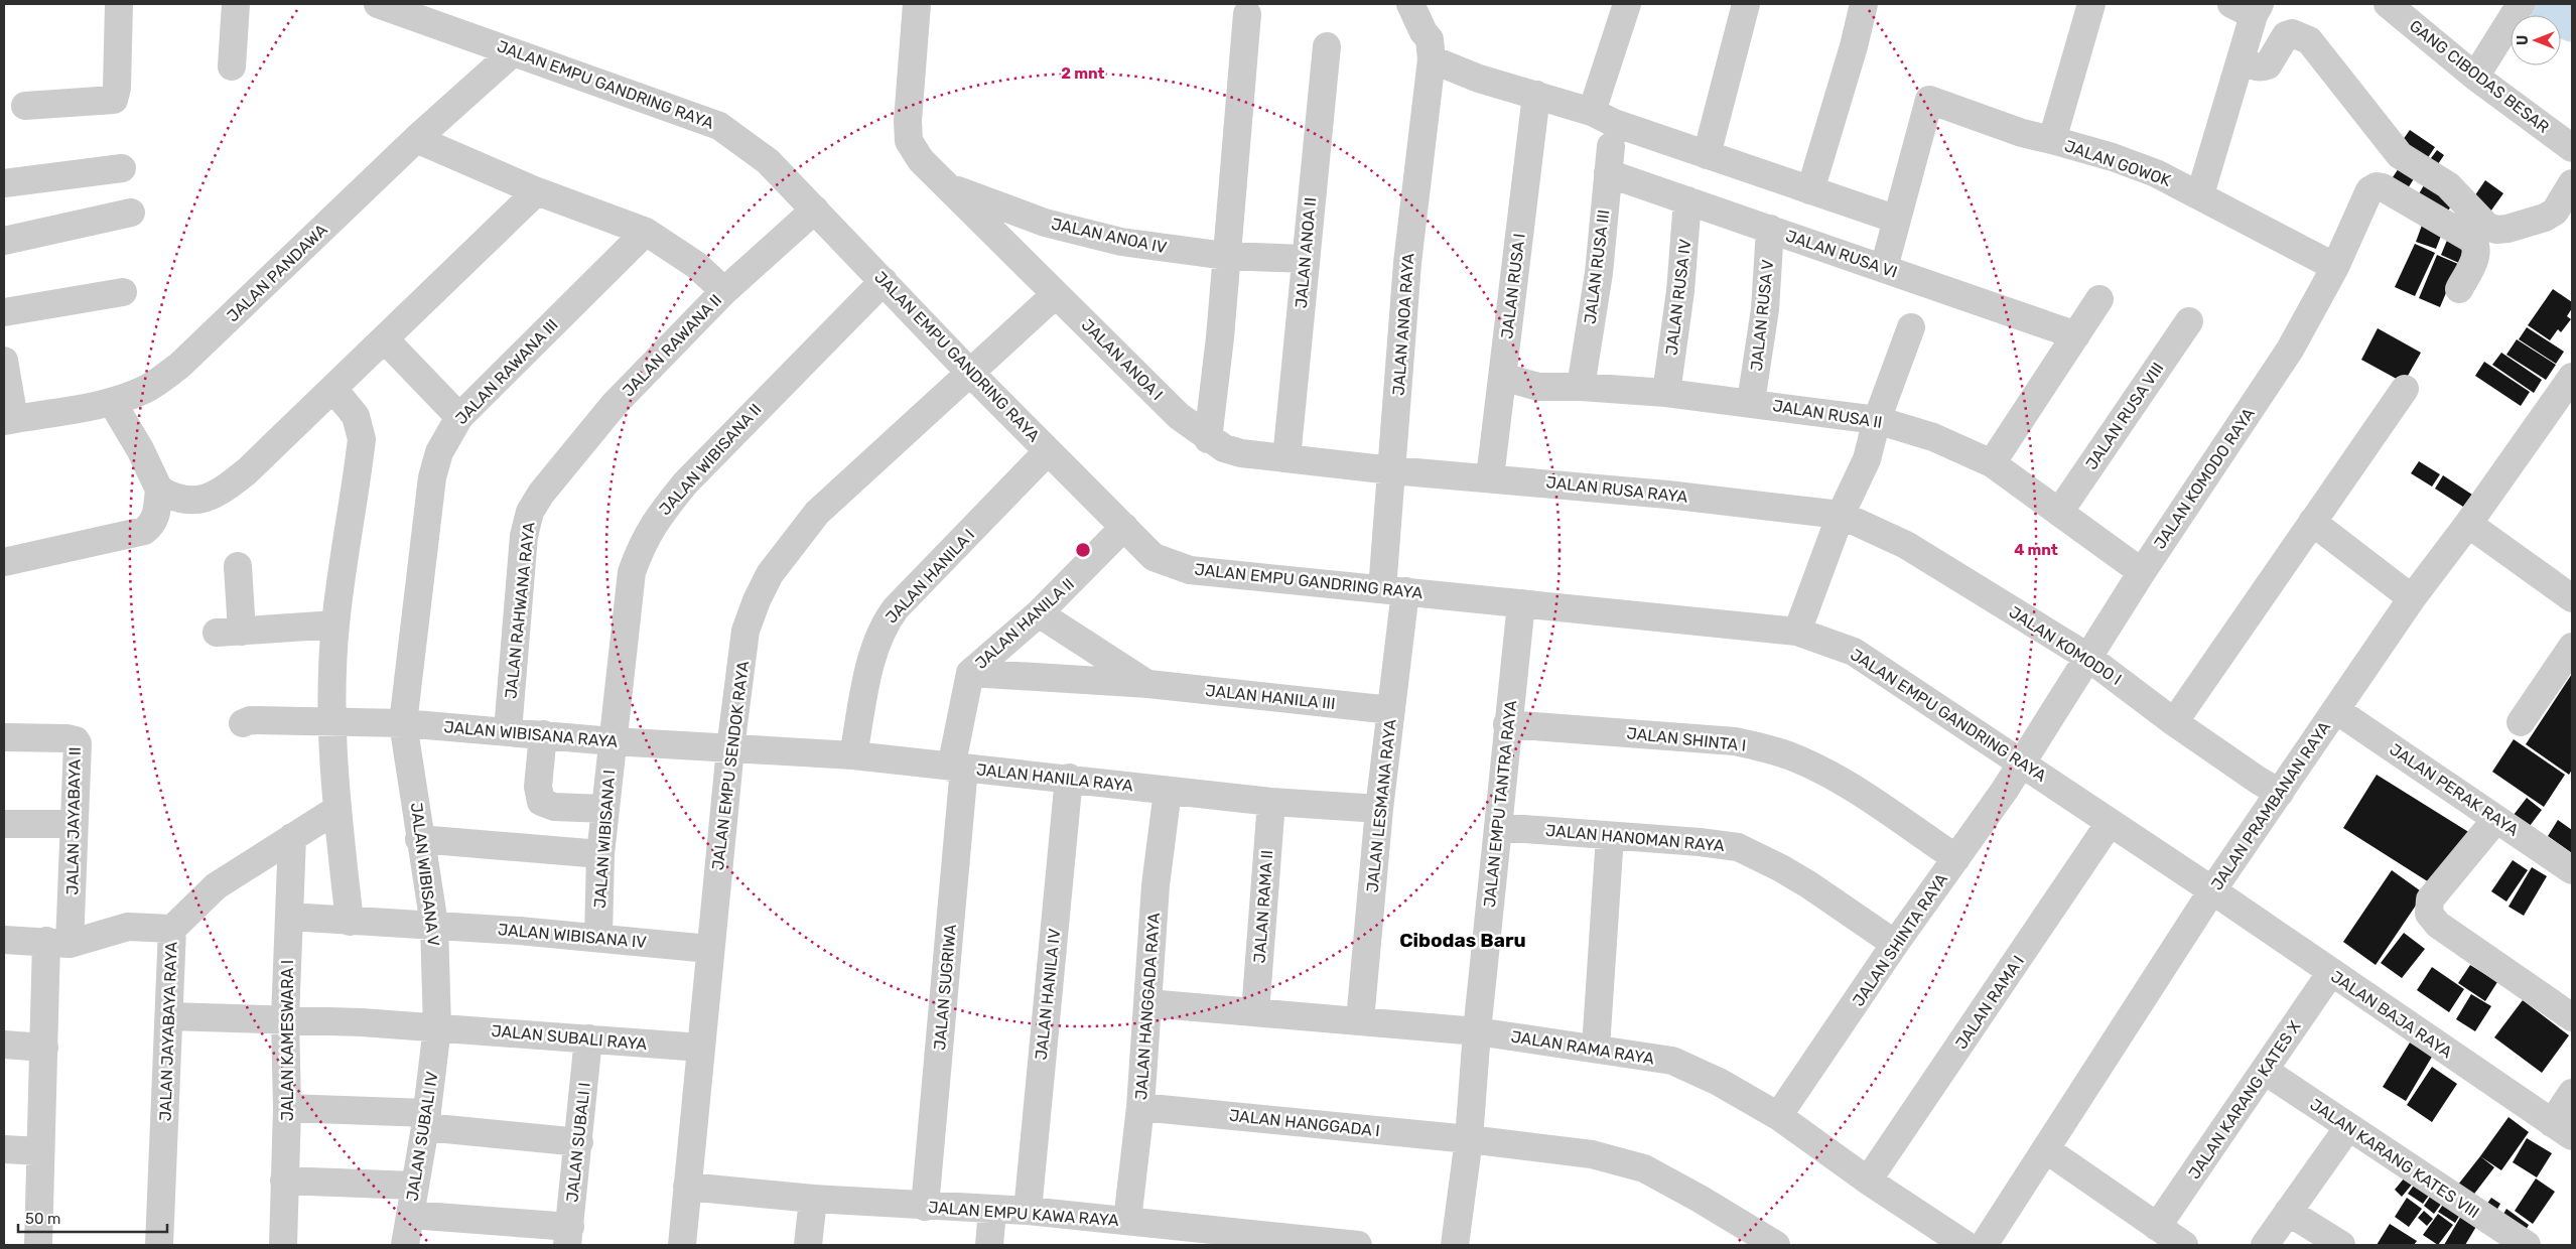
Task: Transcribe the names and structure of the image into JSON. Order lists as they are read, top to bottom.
{
  "streets": {
    "street": [
      "GANG CIBODAS BESAR",
      "JALAN EMPU GANDRING RAYA",
      "JALAN GOWOK",
      "JALAN ANOA IV",
      "JALAN ANOA II",
      "JALAN RUSA VI",
      "JALAN RUSA III",
      "JALAN PANDAWA",
      "JALAN RUSA I",
      "JALAN RUSA IV",
      "JALAN RUSA V",
      "JALAN ANOA RAYA",
      "JALAN RAWANA II",
      "JALAN ANOA I",
      "JALAN RAWANA III",
      "JALAN RUSA II",
      "JALAN RUSA VIII",
      "JALAN WIBISANA II",
      "JALAN KOMODO RAYA",
      "JALAN RUSA RAYA",
      "JALAN HANILA I",
      "JALAN RAHWANA RAYA",
      "JALAN HANILA II",
      "JALAN KOMODO I",
      "JALAN HANILA III",
      "JALAN WIBISANA RAYA",
      "JALAN SHINTA I",
      "JALAN EMPU SENDOK RAYA",
      "JALAN HANILA RAYA",
      "JALAN PERAK RAYA",
      "JALAN EMPU TANTRA RAYA",
      "JALAN LESMANA RAYA",
      "JALAN PRAMBANAN RAYA",
      "JALAN JAYABAYA II",
      "JALAN HANOMAN RAYA",
      "JALAN WIBISANA I",
      "JALAN WIBISANA V",
      "JALAN RAMA II",
      "JALAN WIBISANA IV",
      "JALAN SHINTA RAYA",
      "JALAN SUGRIWA",
      "JALAN HANILA IV",
      "JALAN RAMA I",
      "JALAN HANGGADA RAYA",
      "JALAN BAJA RAYA",
      "JALAN JAYABAYA RAYA",
      "JALAN SUBALI RAYA",
      "JALAN KAMESWARA I",
      "JALAN RAMA RAYA",
      "JALAN KARANG KATES X",
      "JALAN HANGGADA I",
      "JALAN SUBALI IV",
      "JALAN SUBALI I",
      "JALAN KARANG KATES VIII",
      "JALAN EMPU KAWA RAYA"
    ]
  },
  "crossings": [
    ["JALAN EMPU GANDRING RAYA", "JALAN PANDAWA"],
    ["JALAN EMPU GANDRING RAYA", "JALAN ANOA RAYA"],
    ["JALAN EMPU GANDRING RAYA", "JALAN RAWANA II"],
    ["JALAN EMPU GANDRING RAYA", "JALAN WIBISANA II"],
    ["JALAN EMPU GANDRING RAYA", "JALAN KOMODO RAYA"],
    ["JALAN EMPU GANDRING RAYA", "JALAN HANILA I"],
    ["JALAN EMPU GANDRING RAYA", "JALAN HANILA II"],
    ["JALAN EMPU GANDRING RAYA", "JALAN EMPU SENDOK RAYA"],
    ["JALAN EMPU GANDRING RAYA", "JALAN EMPU TANTRA RAYA"],
    ["JALAN EMPU GANDRING RAYA", "JALAN LESMANA RAYA"],
    ["JALAN EMPU GANDRING RAYA", "JALAN PRAMBANAN RAYA"],
    ["JALAN EMPU GANDRING RAYA", "JALAN SHINTA RAYA"],
    ["JALAN EMPU GANDRING RAYA", "JALAN RAMA I"],
    ["JALAN EMPU GANDRING RAYA", "JALAN BAJA RAYA"],
    ["JALAN GOWOK", "JALAN KOMODO RAYA"],
    ["JALAN ANOA IV", "JALAN ANOA II"],
    ["JALAN ANOA IV", "JALAN ANOA I"],
    ["JALAN ANOA II", "JALAN ANOA I"],
    ["JALAN RUSA VI", "JALAN RUSA III"],
    ["JALAN RUSA VI", "JALAN RUSA IV"],
    ["JALAN RUSA VI", "JALAN RUSA V"],
    ["JALAN RUSA III", "JALAN RUSA II"],
    ["JALAN RUSA I", "JALAN RUSA II"],
    ["JALAN RUSA I", "JALAN RUSA RAYA"],
    ["JALAN RUSA IV", "JALAN RUSA II"],
    ["JALAN RUSA V", "JALAN RUSA II"],
    ["JALAN ANOA RAYA", "JALAN ANOA I"],
    ["JALAN ANOA RAYA", "JALAN RUSA RAYA"],
    ["JALAN ANOA RAYA", "JALAN LESMANA RAYA"],
    ["JALAN RAWANA II", "JALAN RAHWANA RAYA"],
    ["JALAN ANOA I", "JALAN RUSA RAYA"],
    ["JALAN ANOA I", "JALAN EMPU SENDOK RAYA"],
    ["JALAN RAWANA III", "JALAN WIBISANA RAYA"],
    ["JALAN RAWANA III", "JALAN WIBISANA V"],
    ["JALAN RUSA II", "JALAN RUSA VIII"],
    ["JALAN RUSA II", "JALAN KOMODO RAYA"],
    ["JALAN WIBISANA II", "JALAN WIBISANA RAYA"],
    ["JALAN WIBISANA II", "JALAN WIBISANA I"],
    ["JALAN KOMODO RAYA", "JALAN KOMODO I"],
    ["JALAN KOMODO RAYA", "JALAN SHINTA RAYA"],
    ["JALAN RUSA RAYA", "JALAN KOMODO I"],
    ["JALAN HANILA I", "JALAN HANILA RAYA"],
    ["JALAN RAHWANA RAYA", "JALAN WIBISANA RAYA"],
    ["JALAN HANILA II", "JALAN HANILA III"],
    ["JALAN HANILA II", "JALAN HANILA RAYA"],
    ["JALAN HANILA II", "JALAN SUGRIWA"],
    ["JALAN KOMODO I", "JALAN PRAMBANAN RAYA"],
    ["JALAN HANILA III", "JALAN LESMANA RAYA"],
    ["JALAN WIBISANA RAYA", "JALAN EMPU SENDOK RAYA"],
    ["JALAN WIBISANA RAYA", "JALAN HANILA RAYA"],
    ["JALAN WIBISANA RAYA", "JALAN WIBISANA I"],
    ["JALAN WIBISANA RAYA", "JALAN WIBISANA V"],
    ["JALAN SHINTA I", "JALAN EMPU TANTRA RAYA"],
    ["JALAN SHINTA I", "JALAN SHINTA RAYA"],
    ["JALAN EMPU SENDOK RAYA", "JALAN HANILA RAYA"],
    ["JALAN EMPU SENDOK RAYA", "JALAN WIBISANA IV"],
    ["JALAN EMPU SENDOK RAYA", "JALAN SUBALI RAYA"],
    ["JALAN EMPU SENDOK RAYA", "JALAN EMPU KAWA RAYA"],
    ["JALAN HANILA RAYA", "JALAN LESMANA RAYA"],
    ["JALAN HANILA RAYA", "JALAN RAMA II"],
    ["JALAN HANILA RAYA", "JALAN SUGRIWA"],
    ["JALAN HANILA RAYA", "JALAN HANILA IV"],
    ["JALAN HANILA RAYA", "JALAN HANGGADA RAYA"],
    ["JALAN PERAK RAYA", "JALAN PRAMBANAN RAYA"],
    ["JALAN EMPU TANTRA RAYA", "JALAN HANOMAN RAYA"],
    ["JALAN EMPU TANTRA RAYA", "JALAN RAMA RAYA"],
    ["JALAN EMPU TANTRA RAYA", "JALAN HANGGADA I"],
    ["JALAN LESMANA RAYA", "JALAN RAMA RAYA"],
    ["JALAN PRAMBANAN RAYA", "JALAN BAJA RAYA"],
    ["JALAN JAYABAYA II", "JALAN JAYABAYA RAYA"],
    ["JALAN HANOMAN RAYA", "JALAN SHINTA RAYA"],
    ["JALAN WIBISANA I", "JALAN WIBISANA IV"],
    ["JALAN WIBISANA V", "JALAN WIBISANA IV"],
    ["JALAN WIBISANA V", "JALAN SUBALI RAYA"],
    ["JALAN WIBISANA V", "JALAN SUBALI IV"],
    ["JALAN RAMA II", "JALAN RAMA RAYA"],
    ["JALAN WIBISANA IV", "JALAN KAMESWARA I"],
    ["JALAN SHINTA RAYA", "JALAN RAMA RAYA"],
    ["JALAN SUGRIWA", "JALAN EMPU KAWA RAYA"],
    ["JALAN HANILA IV", "JALAN EMPU KAWA RAYA"],
    ["JALAN RAMA I", "JALAN RAMA RAYA"],
    ["JALAN HANGGADA RAYA", "JALAN RAMA RAYA"],
    ["JALAN HANGGADA RAYA", "JALAN HANGGADA I"],
    ["JALAN HANGGADA RAYA", "JALAN EMPU KAWA RAYA"],
    ["JALAN BAJA RAYA", "JALAN KARANG KATES X"],
    ["JALAN JAYABAYA RAYA", "JALAN SUBALI RAYA"],
    ["JALAN SUBALI RAYA", "JALAN KAMESWARA I"],
    ["JALAN SUBALI RAYA", "JALAN SUBALI IV"],
    ["JALAN SUBALI RAYA", "JALAN SUBALI I"],
    ["JALAN KARANG KATES X", "JALAN KARANG KATES VIII"]
  ],
  "districts": ["Cibodas Baru"],
  "scale_bar": "50 m",
  "north": "left",
  "rings": ["2 mnt", "4 mnt"]
}
